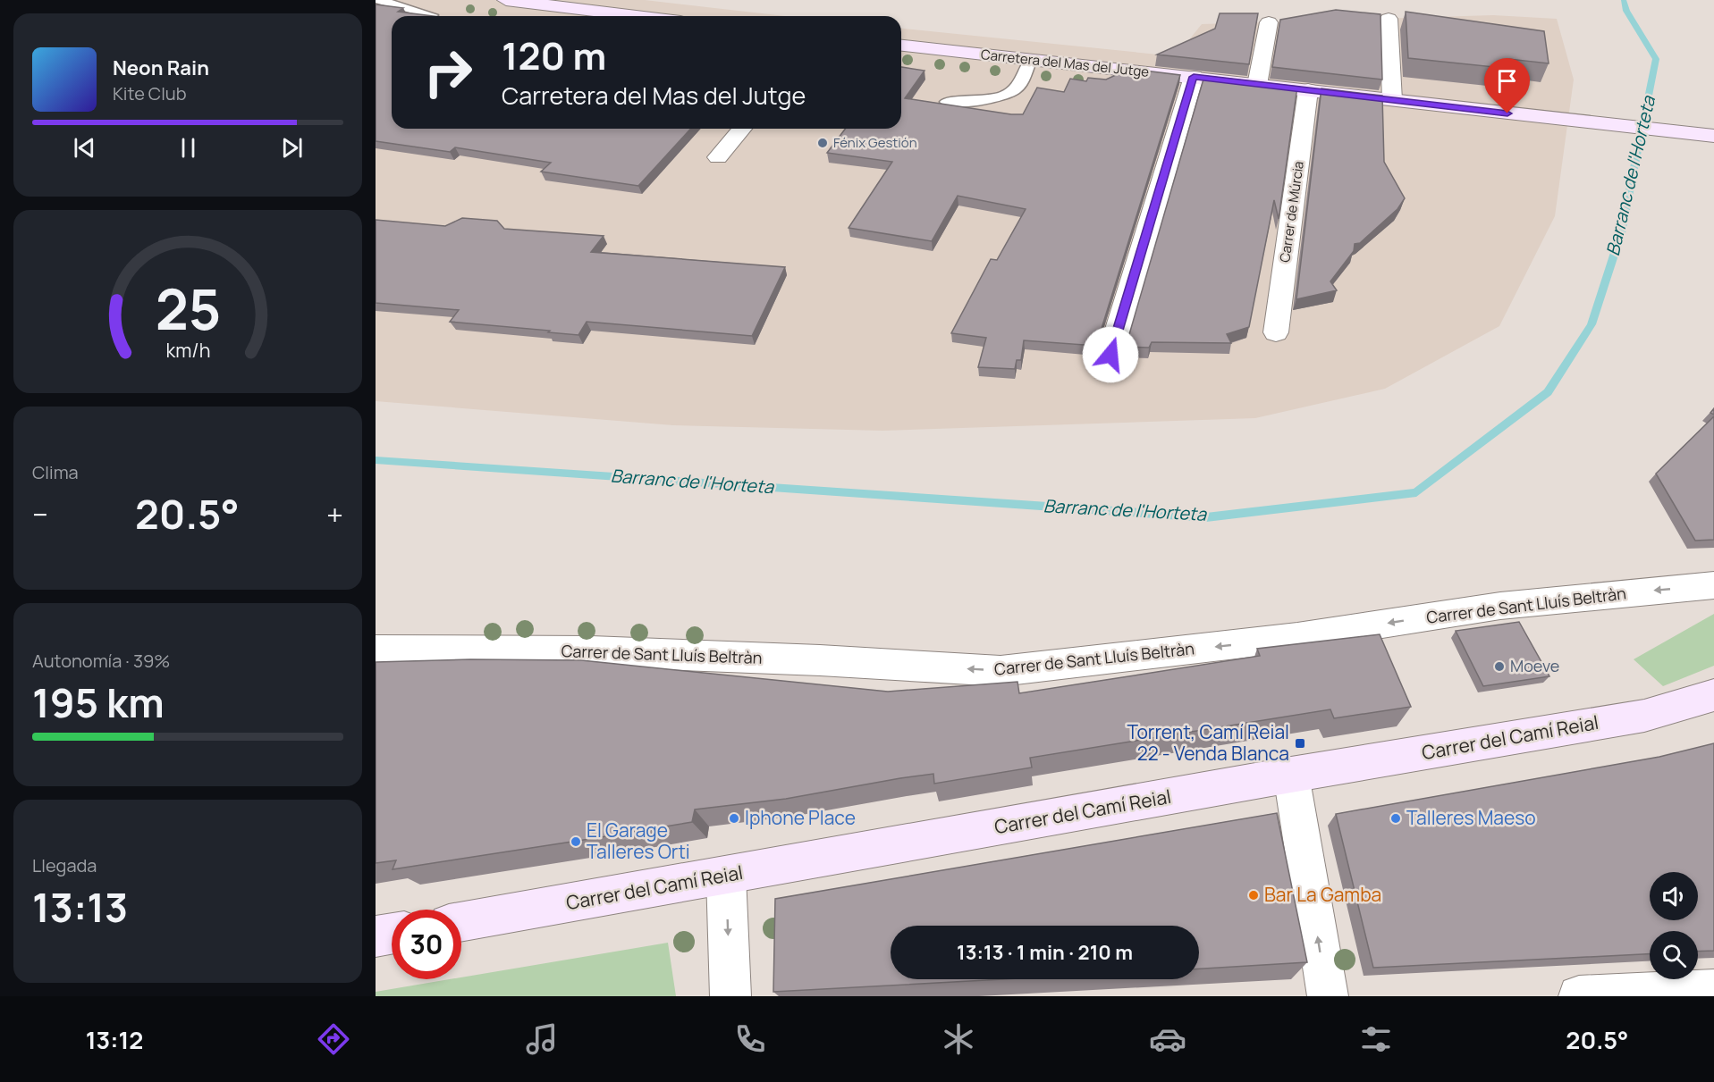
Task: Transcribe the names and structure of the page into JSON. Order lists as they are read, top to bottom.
{
  "streets": {
    "street": [
      "Carretera del Mas del Jutge",
      "Carrer de Múrcia",
      "Carrer de Sant Lluís Beltràn",
      "Carrer del Camí Reial"
    ]
  },
  "crossings": [
    ["Carretera del Mas del Jutge", "Carrer de Múrcia"]
  ],
  "one_way": ["Carrer de Sant Lluís Beltràn"],
  "water": ["Barranc de l'Horteta"],
  "places": {
    "other": [
      "Fénix Gestión",
      "Moeve",
      "Iphone Place",
      "Talleres Maeso",
      "El Garage Talleres Orti",
      "Bar La Gamba"
    ],
    "transit": ["Torrent, Camí Reial 22 - Venda Blanca"]
  },
  "page": {
    "turn": ["120 m", "Carretera del Mas del Jutge"],
    "song": ["Neon Rain", "Kite Club"],
    "tile": [
      "Clima",
      ["Autonomía · 39%", "195 km"],
      ["Llegada", "13:13"]
    ],
    "heat": ["−", "20.5°", "+"],
    "limit": "30",
    "trip": "13:13 · 1 min · 210 m",
    "tabs": ["13:12", "20.5°"],
    "gauge": ["25", "km/h"]
  }
}
